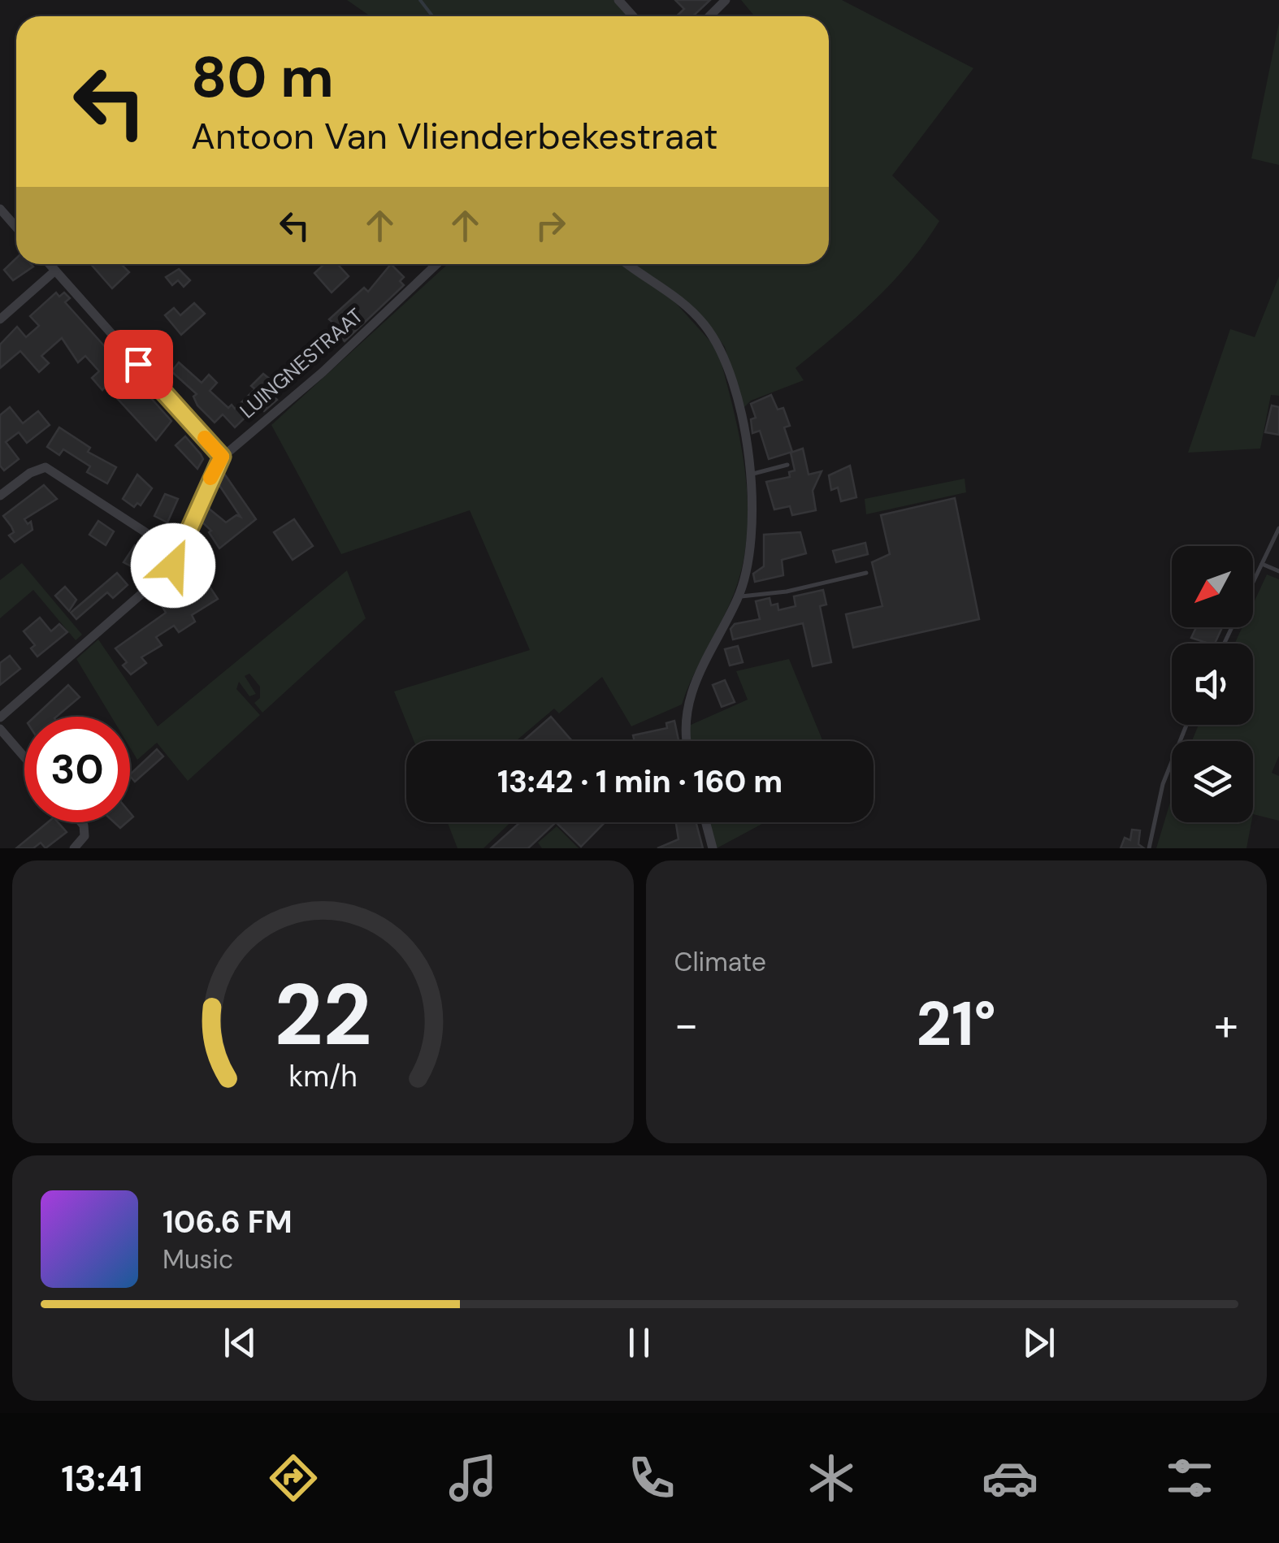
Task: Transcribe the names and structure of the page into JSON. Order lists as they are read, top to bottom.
{
  "streets": {
    "street": ["LUINGNESTRAAT"]
  },
  "north": "bottom left",
  "page": {
    "turn": ["80 m", "Antoon Van Vlienderbekestraat"],
    "limit": "30",
    "trip": "13:42 · 1 min · 160 m",
    "tile": "Climate",
    "heat": ["−", "21°", "+"],
    "song": ["106.6 FM", "Music"],
    "tabs": "13:41",
    "gauge": ["22", "km/h"]
  }
}
